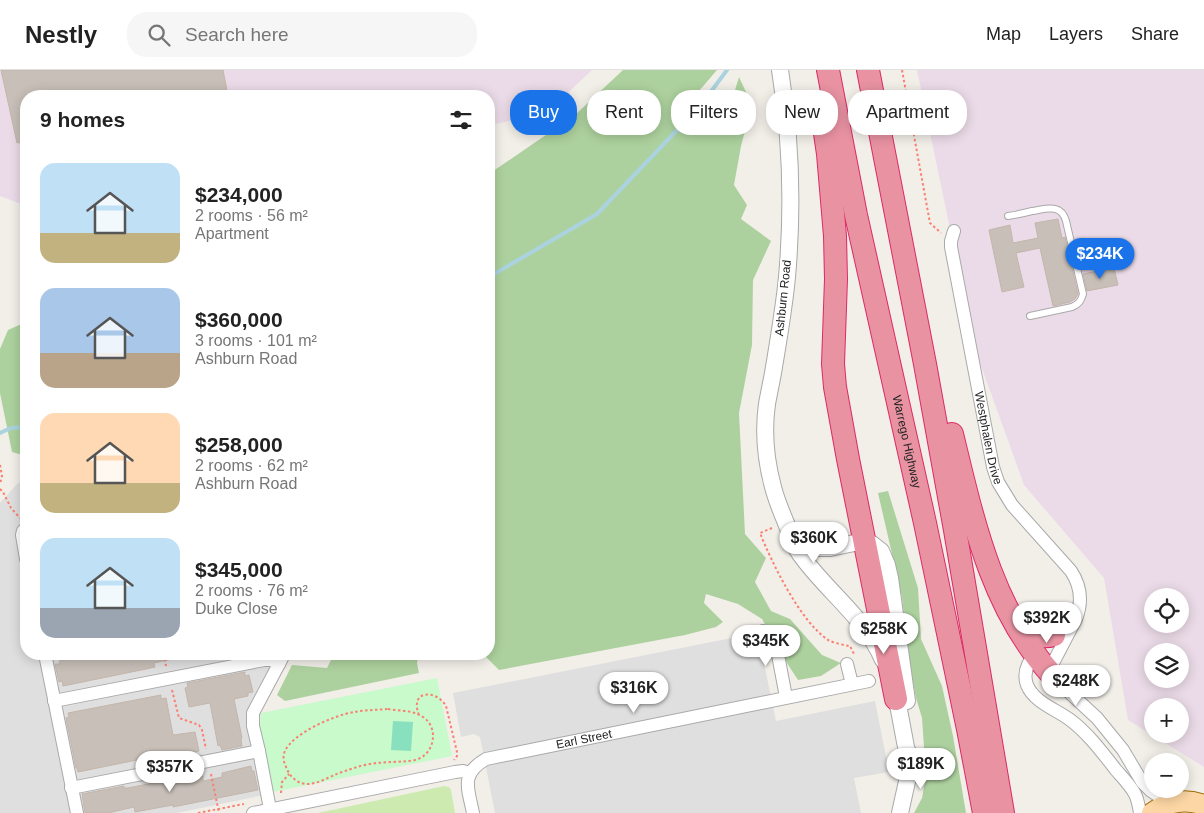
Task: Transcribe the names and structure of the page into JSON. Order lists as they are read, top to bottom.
{
  "streets": {
    "highway": ["Warrego Highway"],
    "street": ["Ashburn Road", "Westphalen Drive", "Earl Street"]
  },
  "page": {
    "header": "Nestly",
    "search": "Search here",
    "nav": ["Map", "Layers", "Share"],
    "chip": [
      "Buy",
      "Rent",
      "Filters",
      "New",
      "Apartment"
    ],
    "heading": "9 homes",
    "list": [
      {
        "name": "$234,000",
        "note": "2 rooms · 56 m² · Apartment"
      },
      {
        "name": "$360,000",
        "note": "3 rooms · 101 m² · Ashburn Road"
      },
      {
        "name": "$258,000",
        "note": "2 rooms · 62 m² · Ashburn Road"
      },
      {
        "name": "$345,000",
        "note": "2 rooms · 76 m² · Duke Close"
      }
    ],
    "price": [
      "$234K",
      "$360K",
      "$392K",
      "$258K",
      "$345K",
      "$248K",
      "$316K",
      "$189K",
      "$357K"
    ],
    "map_buttons": ["+", "−"]
  }
}
